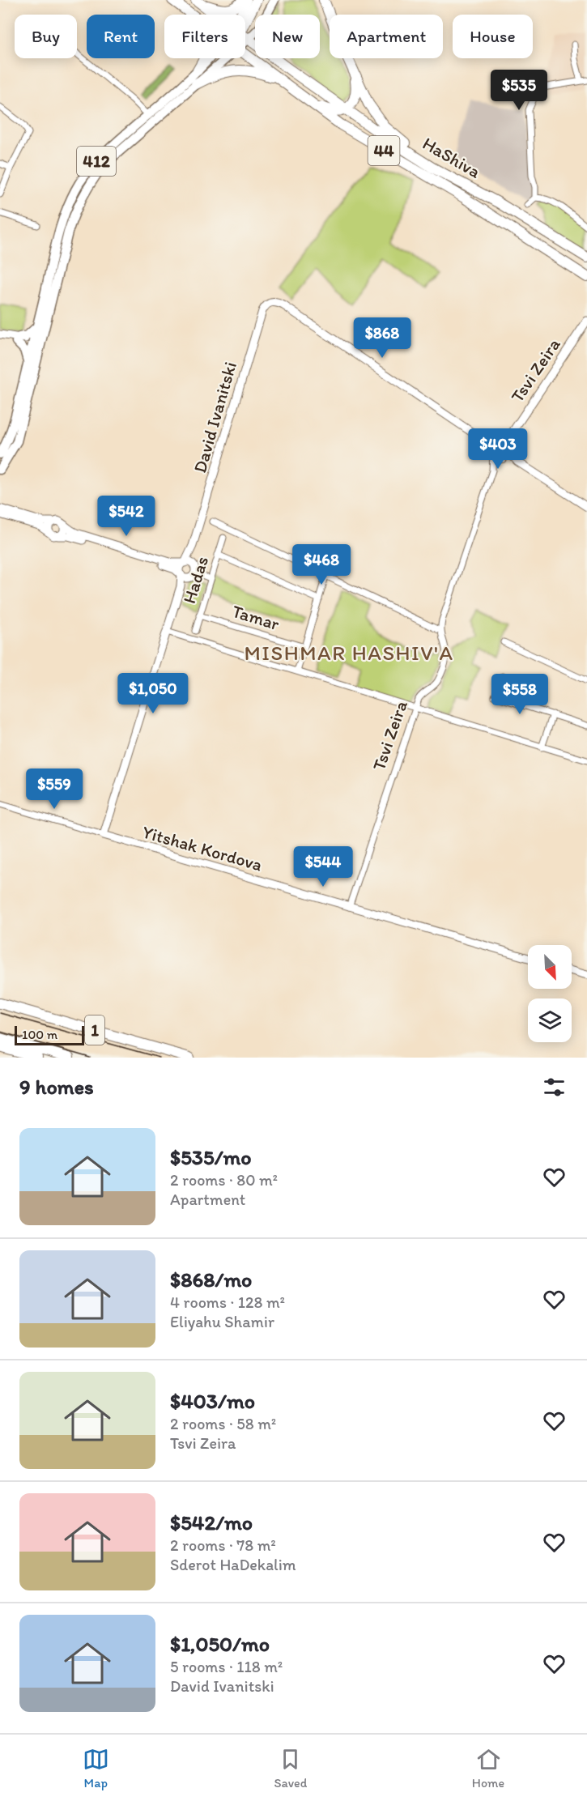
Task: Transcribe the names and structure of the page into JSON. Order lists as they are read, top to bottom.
{
  "streets": {
    "highway": ["44", "HaShiva", "1"],
    "main road": ["412"],
    "street": [
      "Tsvi Zeira",
      "David Ivanitski",
      "Hadas",
      "Tamar",
      "Yitshak Kordova"
    ]
  },
  "crossings": [
    ["Tsvi Zeira", "Yitshak Kordova"],
    ["Hadas", "Tamar"]
  ],
  "districts": ["MISHMAR HASHIV'A"],
  "scale_bar": "100 m",
  "north": "bottom right",
  "page": {
    "chip": [
      "Buy",
      "Rent",
      "Filters",
      "New",
      "Apartment",
      "House"
    ],
    "price": [
      "$535",
      "$868",
      "$403",
      "$542",
      "$468",
      "$1,050",
      "$558",
      "$559",
      "$544"
    ],
    "scale": "100 m",
    "heading": "9 homes",
    "list": [
      {
        "name": "$535/mo",
        "note": "2 rooms · 80 m² · Apartment"
      },
      {
        "name": "$868/mo",
        "note": "4 rooms · 128 m² · Eliyahu Shamir"
      },
      {
        "name": "$403/mo",
        "note": "2 rooms · 58 m² · Tsvi Zeira"
      },
      {
        "name": "$542/mo",
        "note": "2 rooms · 78 m² · Sderot HaDekalim"
      },
      {
        "name": "$1,050/mo",
        "note": "5 rooms · 118 m² · David Ivanitski"
      }
    ],
    "tabs": ["Map", "Saved", "Home"]
  }
}
